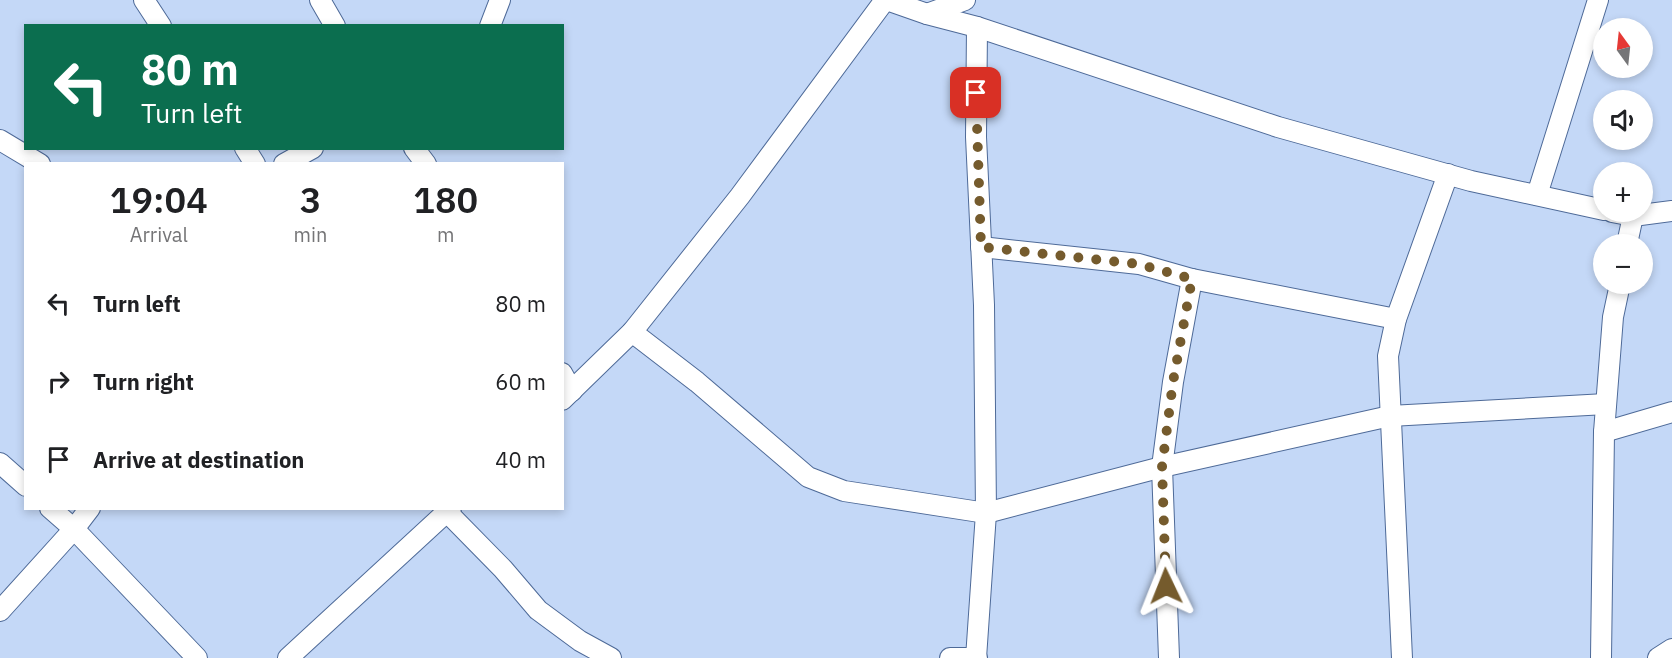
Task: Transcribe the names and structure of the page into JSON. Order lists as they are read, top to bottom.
{
  "north": "top",
  "page": {
    "map_buttons": ["+", "−"],
    "turn": ["80 m", "Turn left"],
    "eta": [
      "19:04",
      "Arrival",
      "3",
      "min",
      "180",
      "m"
    ],
    "list": [
      {
        "name": "Turn left",
        "value": "80 m"
      },
      {
        "name": "Turn right",
        "value": "60 m"
      },
      {
        "name": "Arrive at destination",
        "value": "40 m"
      }
    ]
  }
}
